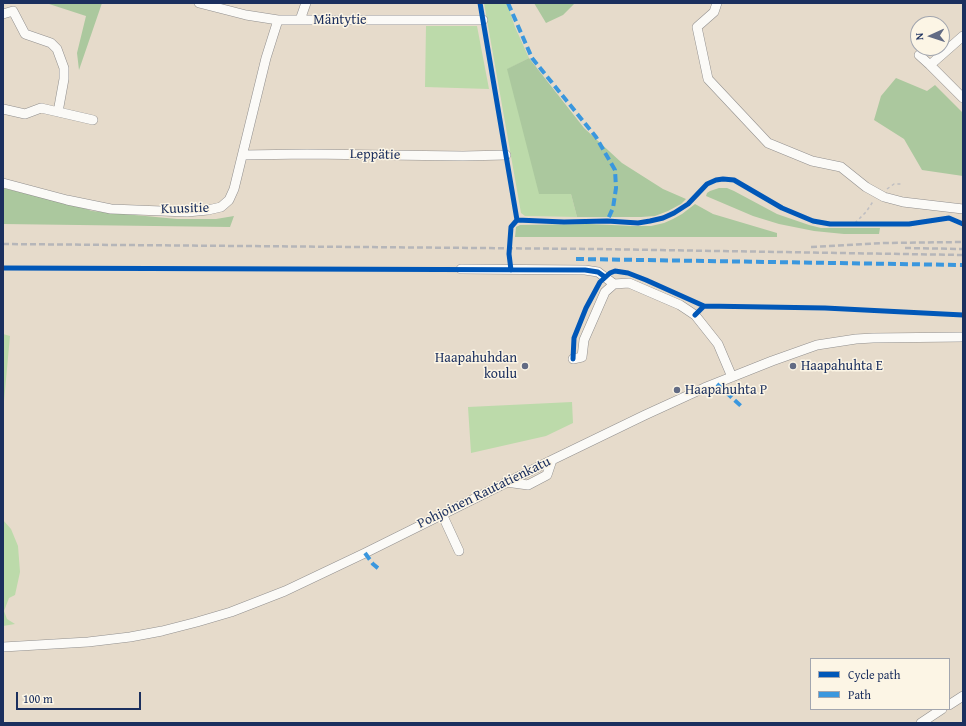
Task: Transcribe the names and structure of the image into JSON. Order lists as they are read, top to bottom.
{
  "streets": {
    "street": [
      "Mäntytie",
      "Leppätie",
      "Kuusitie",
      "Pohjoinen Rautatienkatu"
    ]
  },
  "crossings": [
    ["Mäntytie", "Kuusitie"],
    ["Leppätie", "Kuusitie"]
  ],
  "places": ["Haapahuhdan koulu", "Haapahuhta E", "Haapahuhta P"],
  "legend": ["Cycle path", "Path"],
  "scale_bar": "100 m",
  "north": "left"
}
